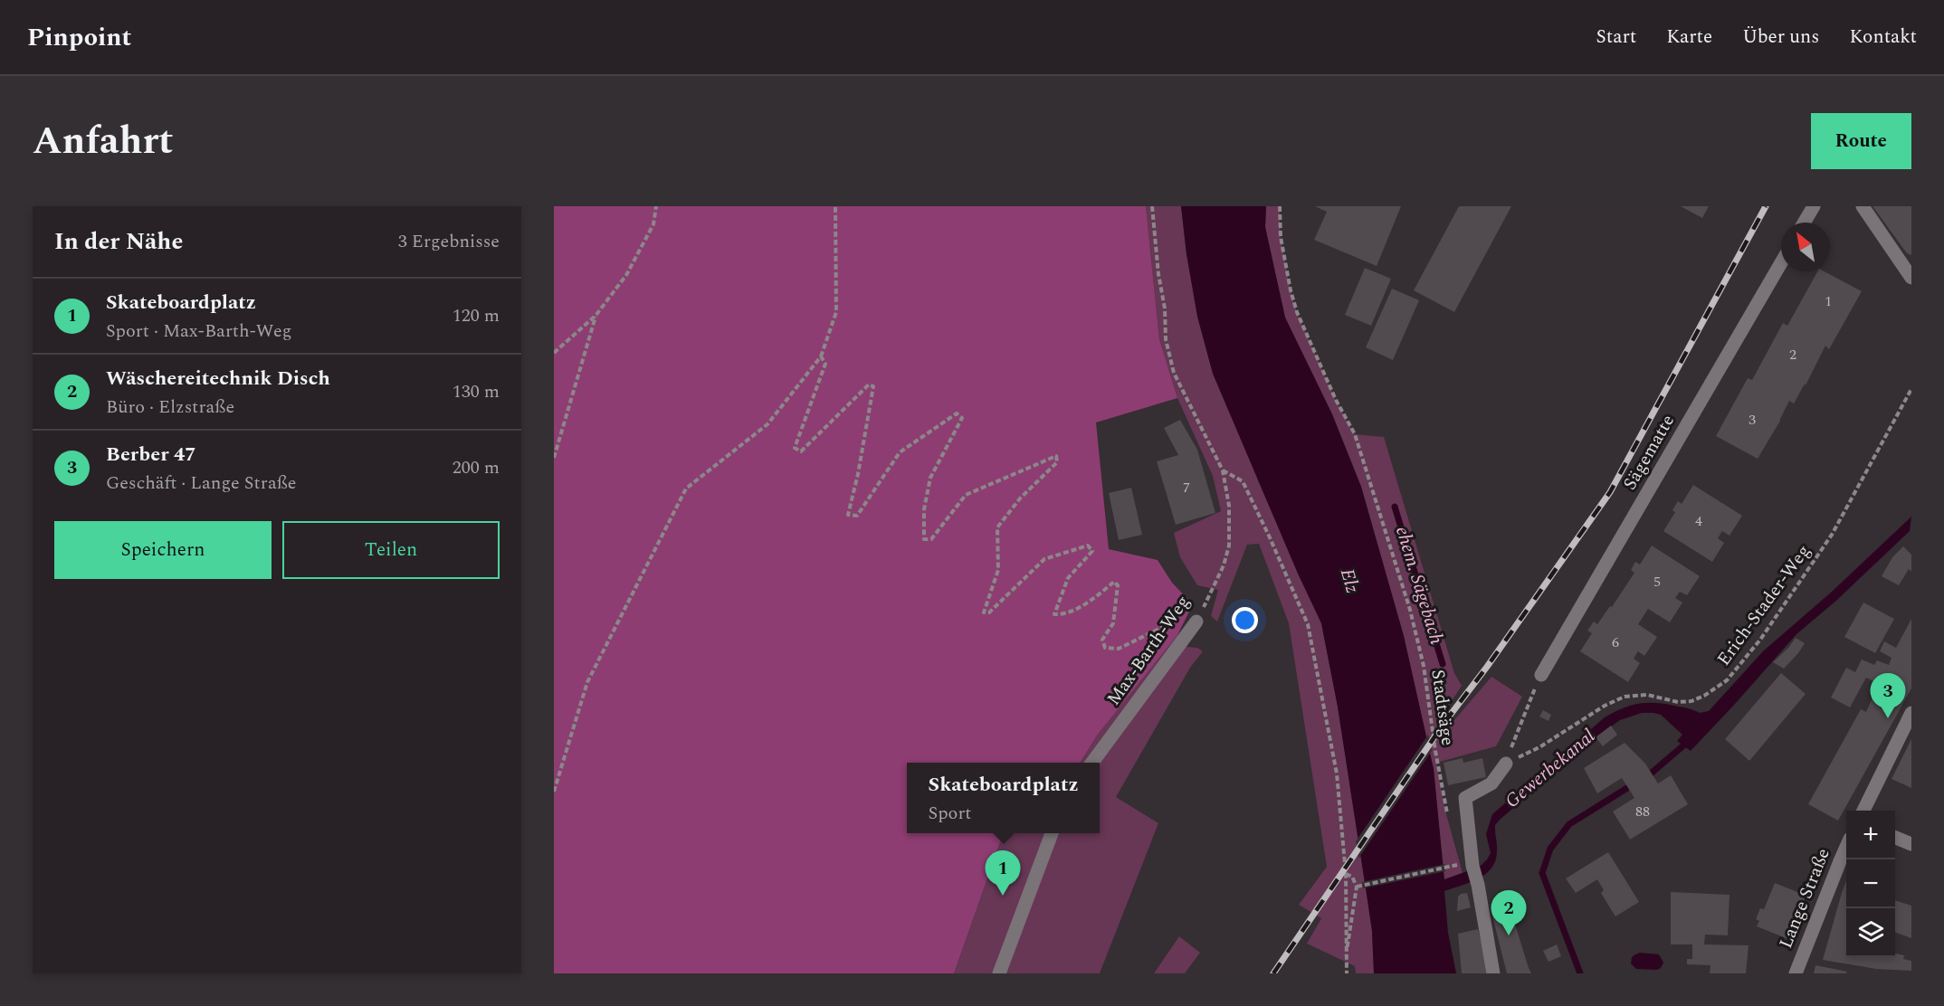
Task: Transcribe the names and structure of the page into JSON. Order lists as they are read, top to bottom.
{
  "streets": {
    "street": ["Sägematte", "Max-Barth-Weg", "Lange Straße"],
    "path": ["Erich-Stader-Weg", "Stadtsäge"]
  },
  "water": ["Elz", "ehem. Sägebach", "Gewerbekanal"],
  "house_numbers": [
    "1",
    "2",
    "3",
    "7",
    "4",
    "5",
    "6",
    "88"
  ],
  "north": "top left",
  "page": {
    "header": "Pinpoint",
    "nav": [
      "Start",
      "Karte",
      "Über uns",
      "Kontakt"
    ],
    "title": "Anfahrt",
    "buttons": [
      "Route",
      ["Speichern", "Teilen"]
    ],
    "heading": ["In der Nähe", "3 Ergebnisse"],
    "list": [
      {
        "mark": "1",
        "name": "Skateboardplatz",
        "note": "Sport · Max-Barth-Weg",
        "value": "120 m"
      },
      {
        "mark": "2",
        "name": "Wäschereitechnik Disch",
        "note": "Büro · Elzstraße",
        "value": "130 m"
      },
      {
        "mark": "3",
        "name": "Berber 47",
        "note": "Geschäft · Lange Straße",
        "value": "200 m"
      }
    ],
    "pins": ["3", "1", "2"],
    "popup": ["Skateboardplatz", "Sport"],
    "map_buttons": ["+", "−"]
  }
}
